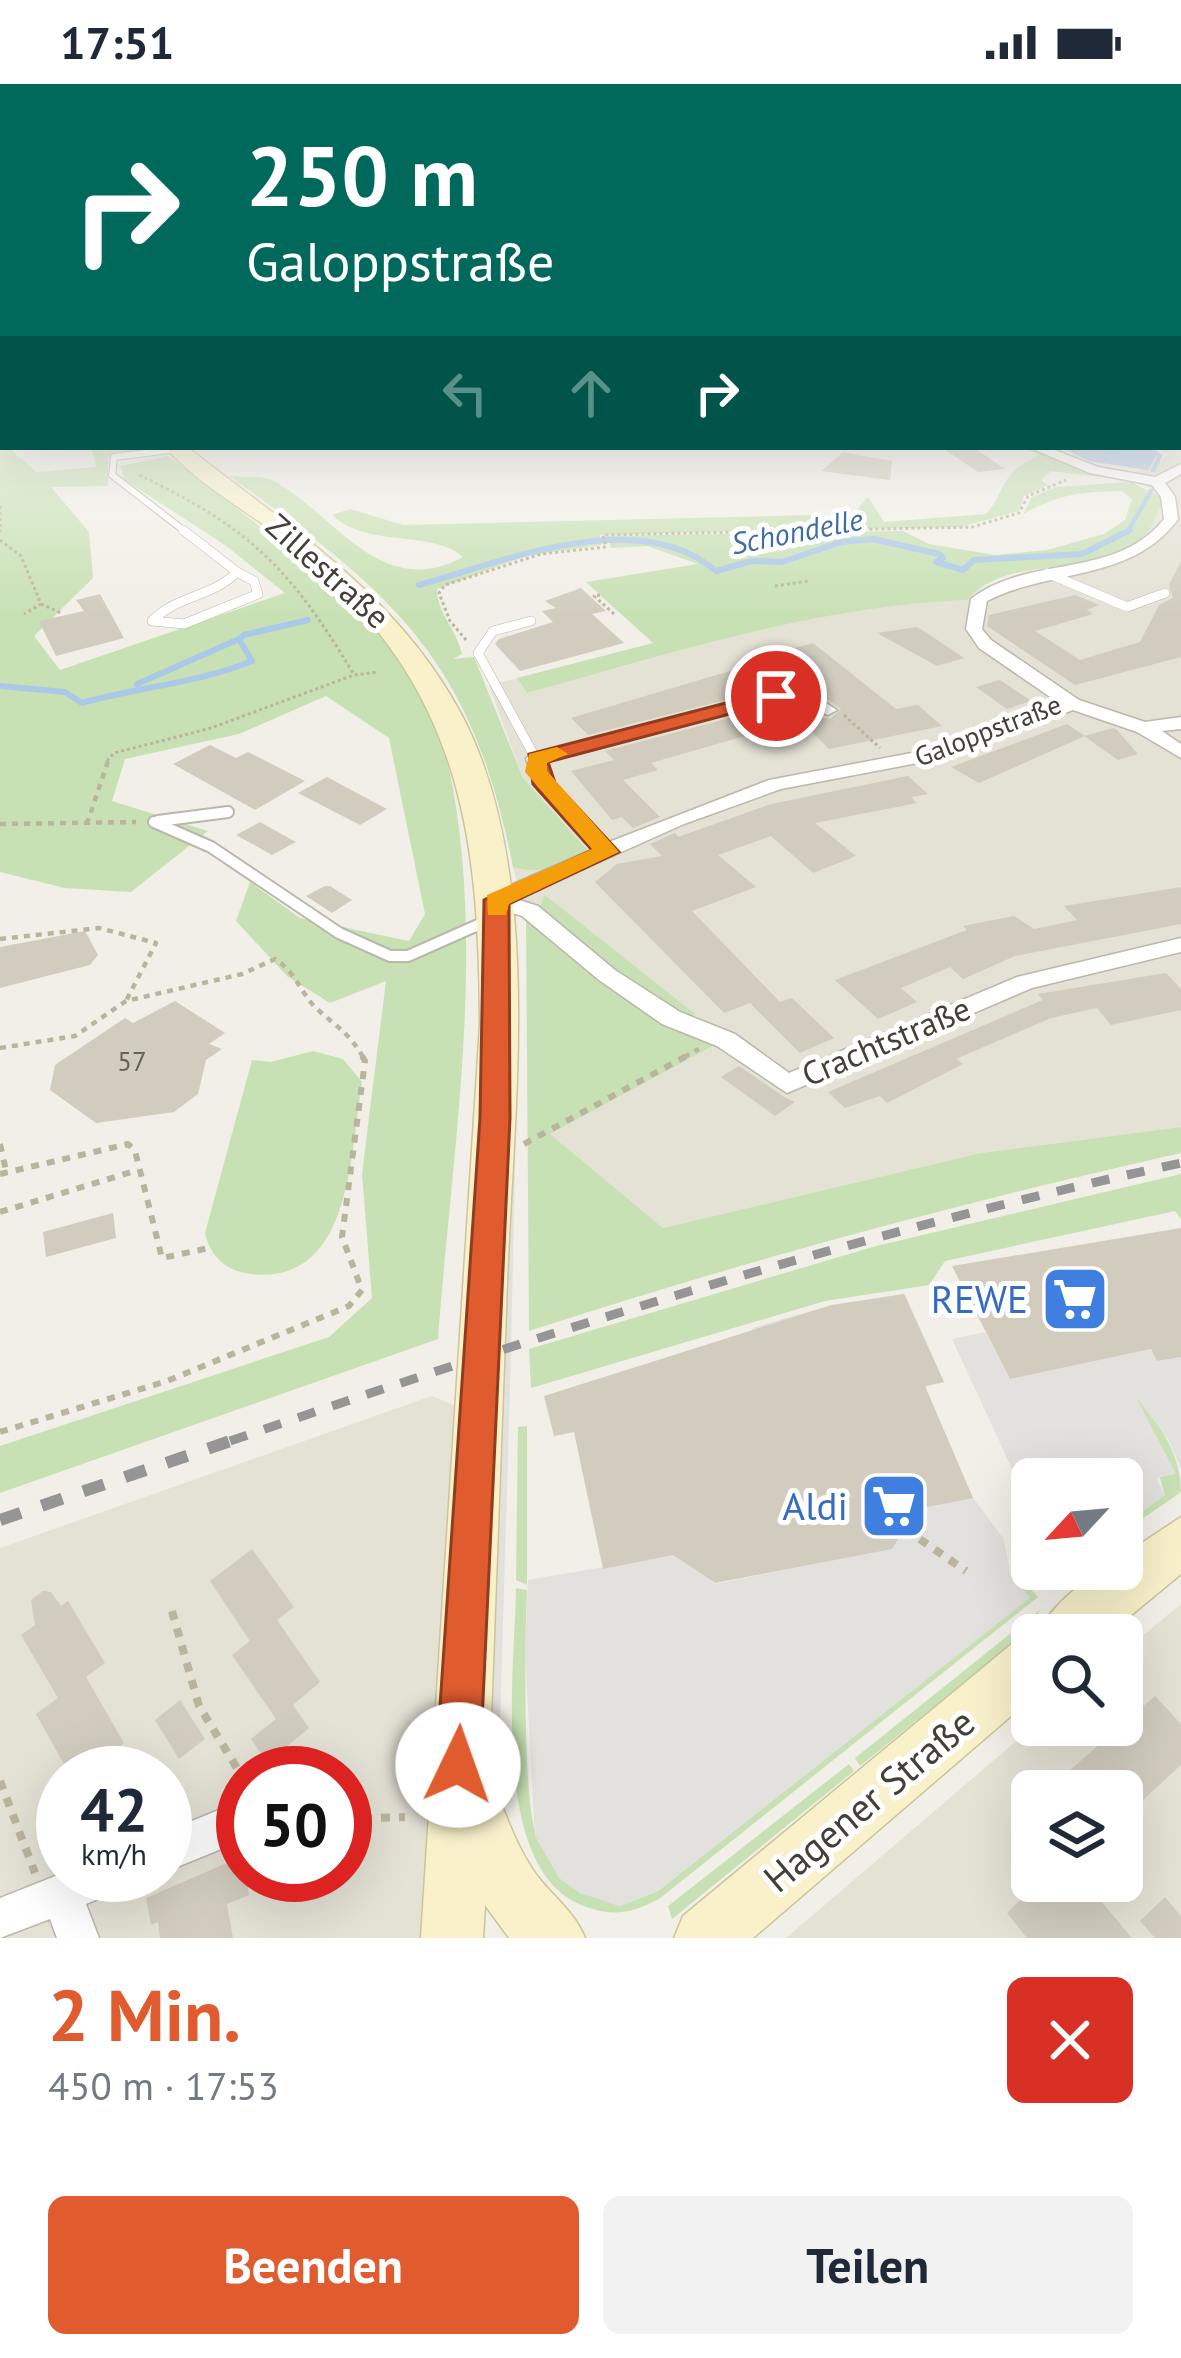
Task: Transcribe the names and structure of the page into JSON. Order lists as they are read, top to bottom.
{
  "streets": {
    "main road": ["Zillestraße", "Hagener Straße"],
    "street": ["Galoppstraße", "Crachtstraße"]
  },
  "crossings": [
    ["Zillestraße", "Galoppstraße"],
    ["Zillestraße", "Crachtstraße"],
    ["Galoppstraße", "Crachtstraße"]
  ],
  "water": ["Schondelle"],
  "places": {
    "supermarket": ["REWE", "Aldi"]
  },
  "house_numbers": ["57"],
  "north": "bottom left",
  "page": {
    "status": "17:51",
    "turn": ["250 m", "Galoppstraße"],
    "speed": "42 km/h",
    "limit": "50",
    "heading": ["2 Min.", "450 m · 17:53"],
    "buttons": ["Beenden", "Teilen"]
  }
}
